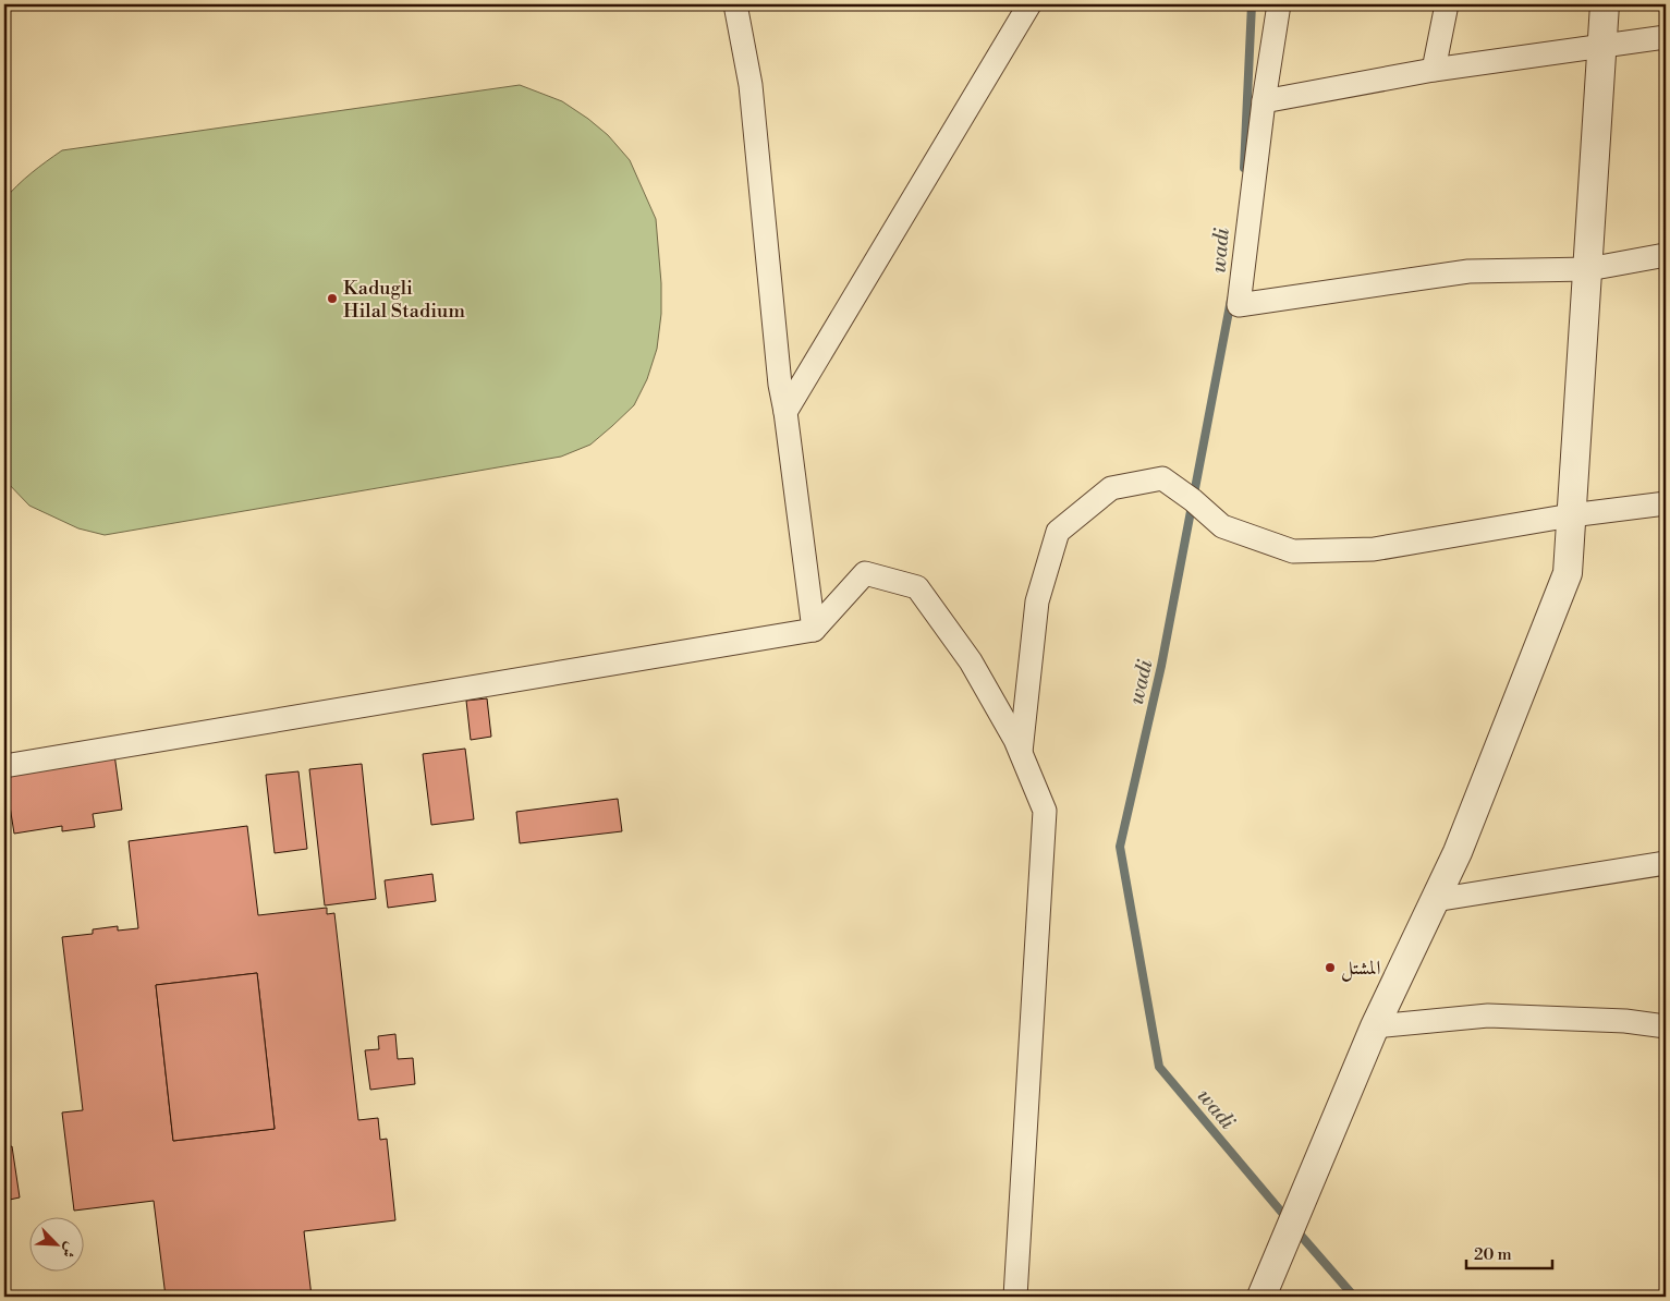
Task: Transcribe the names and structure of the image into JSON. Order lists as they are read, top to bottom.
{
  "water": ["wadi"],
  "places": ["Kadugli Hilal Stadium", "المشتل"],
  "scale_bar": "20 m",
  "north": "bottom right"
}
